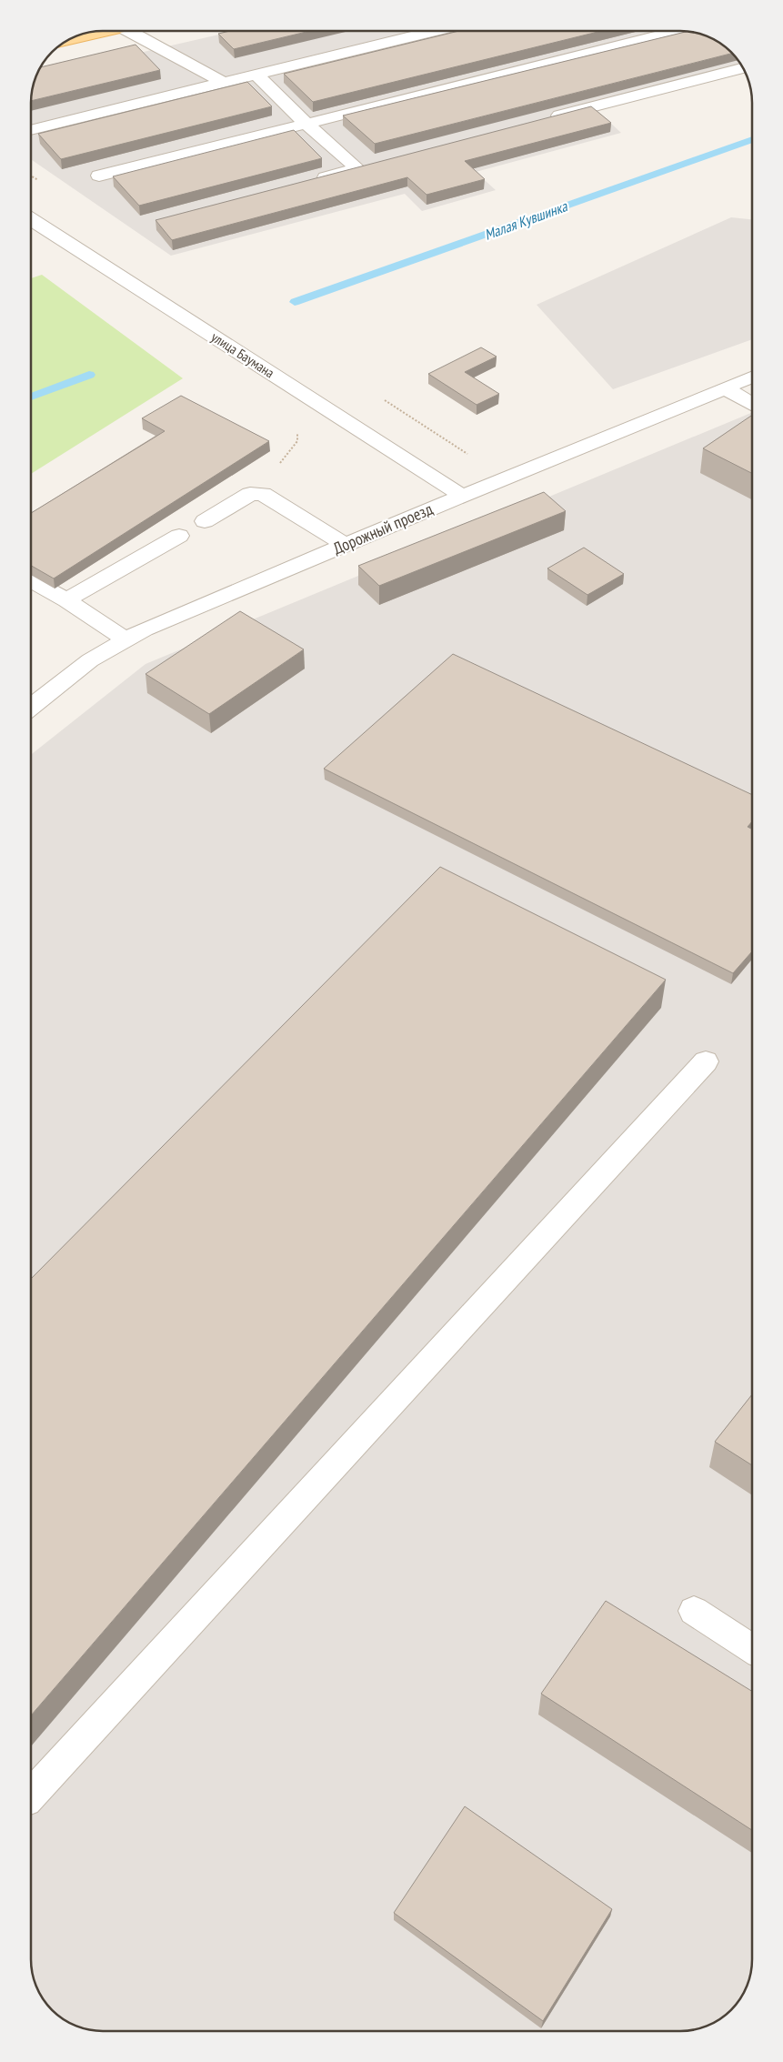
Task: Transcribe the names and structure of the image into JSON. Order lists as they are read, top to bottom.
{
  "streets": {
    "street": ["улица Баумана", "Дорожный проезд"]
  },
  "crossings": [
    ["улица Баумана", "Дорожный проезд"]
  ],
  "water": ["Малая Кувшинка"]
}
